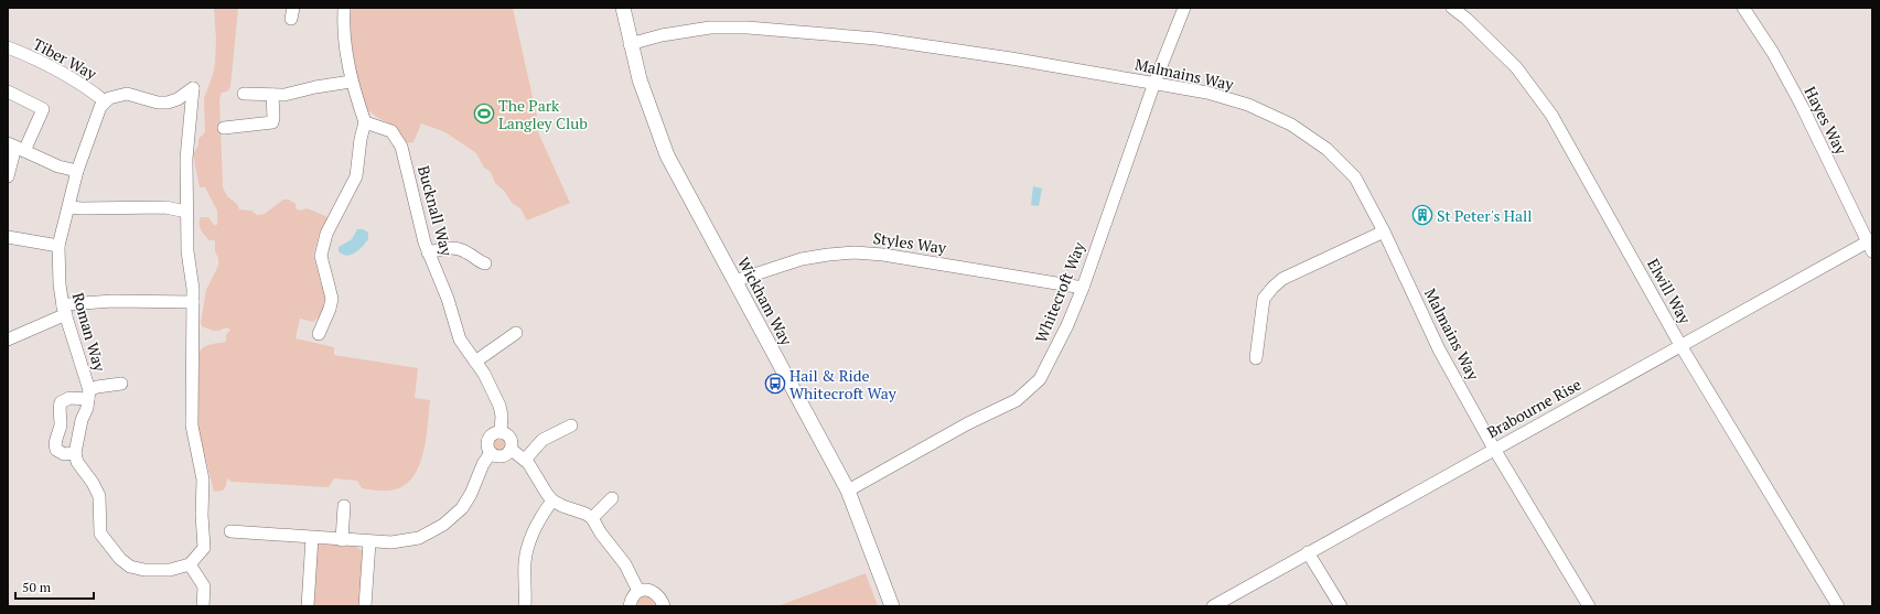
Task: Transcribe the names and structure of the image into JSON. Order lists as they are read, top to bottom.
{
  "streets": {
    "street": [
      "Tiber Way",
      "Malmains Way",
      "Hayes Way",
      "Bucknall Way",
      "Styles Way",
      "Elwill Way",
      "Whitecroft Way",
      "Wickham Way",
      "Roman Way",
      "Brabourne Rise"
    ]
  },
  "crossings": [
    ["Tiber Way", "Roman Way"],
    ["Malmains Way", "Whitecroft Way"],
    ["Malmains Way", "Wickham Way"],
    ["Malmains Way", "Brabourne Rise"],
    ["Hayes Way", "Brabourne Rise"],
    ["Styles Way", "Whitecroft Way"],
    ["Styles Way", "Wickham Way"],
    ["Elwill Way", "Brabourne Rise"],
    ["Whitecroft Way", "Wickham Way"]
  ],
  "places": {
    "sports": ["The Park Langley Club"],
    "building": ["St Peter's Hall"],
    "bus stop": ["Hail & Ride Whitecroft Way"]
  },
  "scale_bar": "50 m"
}
